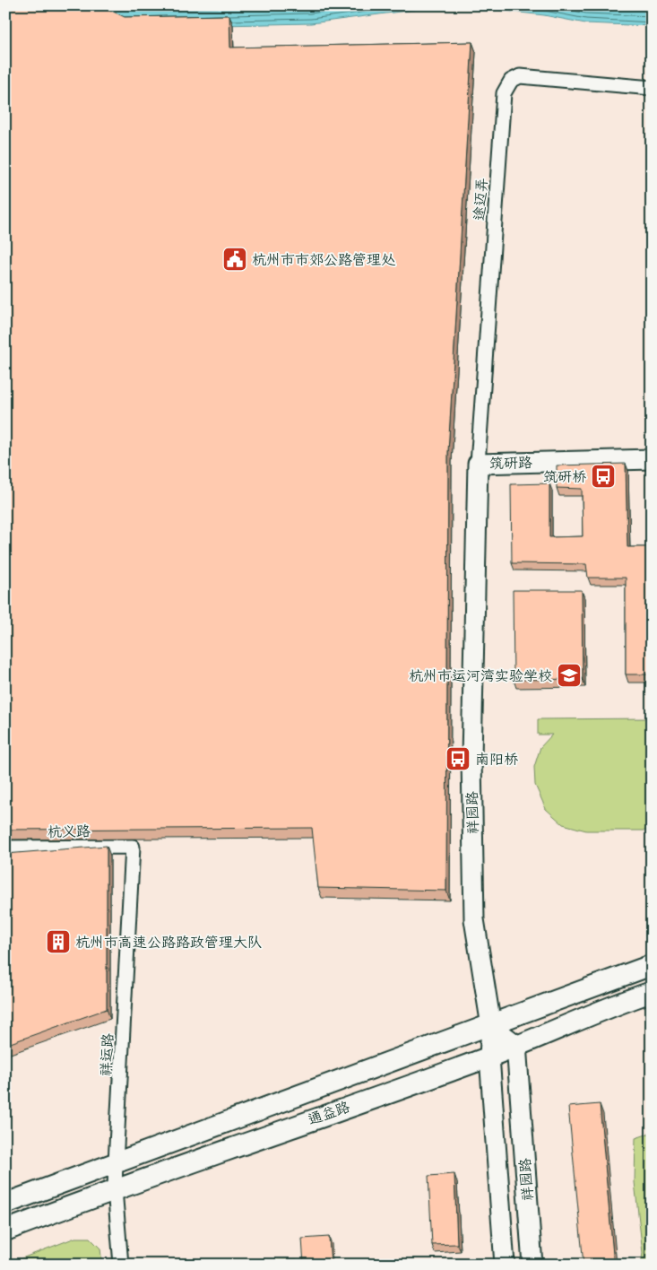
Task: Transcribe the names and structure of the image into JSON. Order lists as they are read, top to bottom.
{
  "streets": {
    "main road": ["通益路"],
    "street": [
      "途迈弄",
      "筑研路",
      "祥园路",
      "杭义路",
      "祥运路"
    ]
  },
  "crossings": [
    ["途迈弄", "筑研路"],
    ["途迈弄", "祥园路"],
    ["筑研路", "祥园路"],
    ["祥园路", "通益路"],
    ["杭义路", "祥运路"],
    ["祥运路", "通益路"]
  ],
  "places": {
    "public building": ["杭州市市郊公路管理处"],
    "bus stop": ["筑研桥", "南阳桥"],
    "school or university": ["杭州市运河湾实验学校"],
    "building": ["杭州市高速公路路政管理大队"]
  }
}
